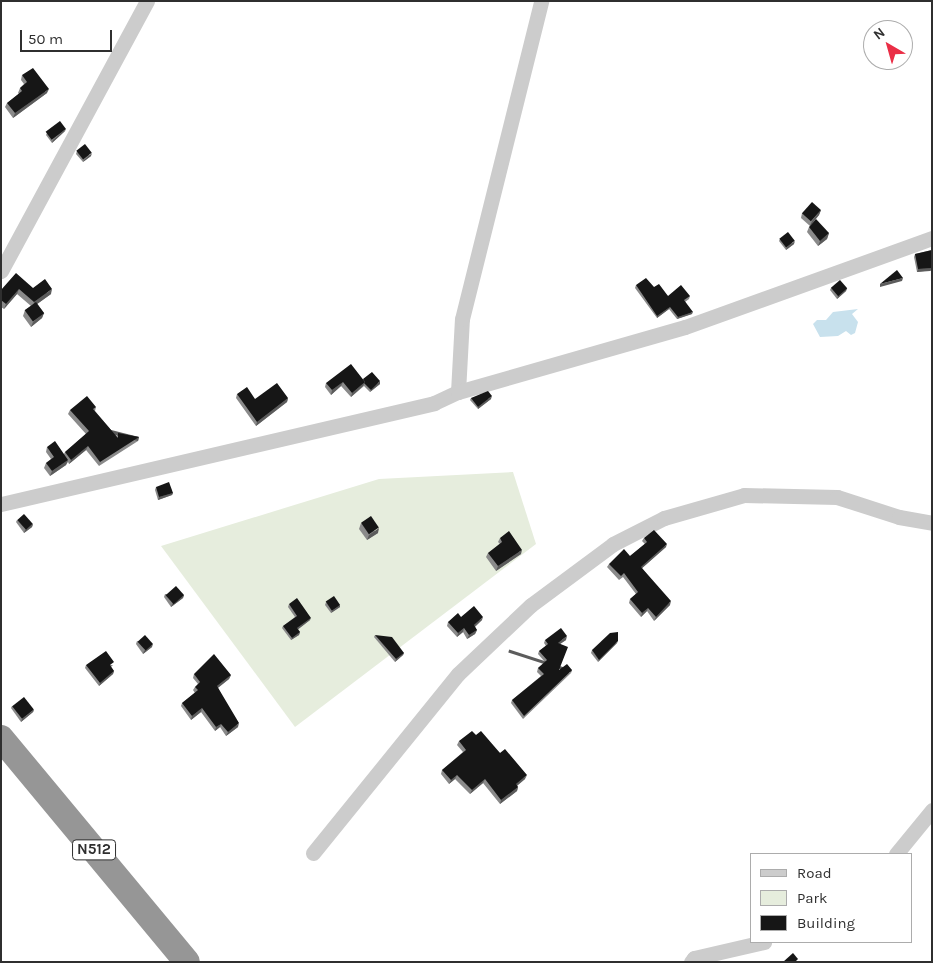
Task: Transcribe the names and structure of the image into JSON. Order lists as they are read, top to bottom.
{
  "streets": {
    "highway": ["N512"]
  },
  "legend": ["Road", "Park", "Building"],
  "scale_bar": "50 m",
  "north": "top left"
}
